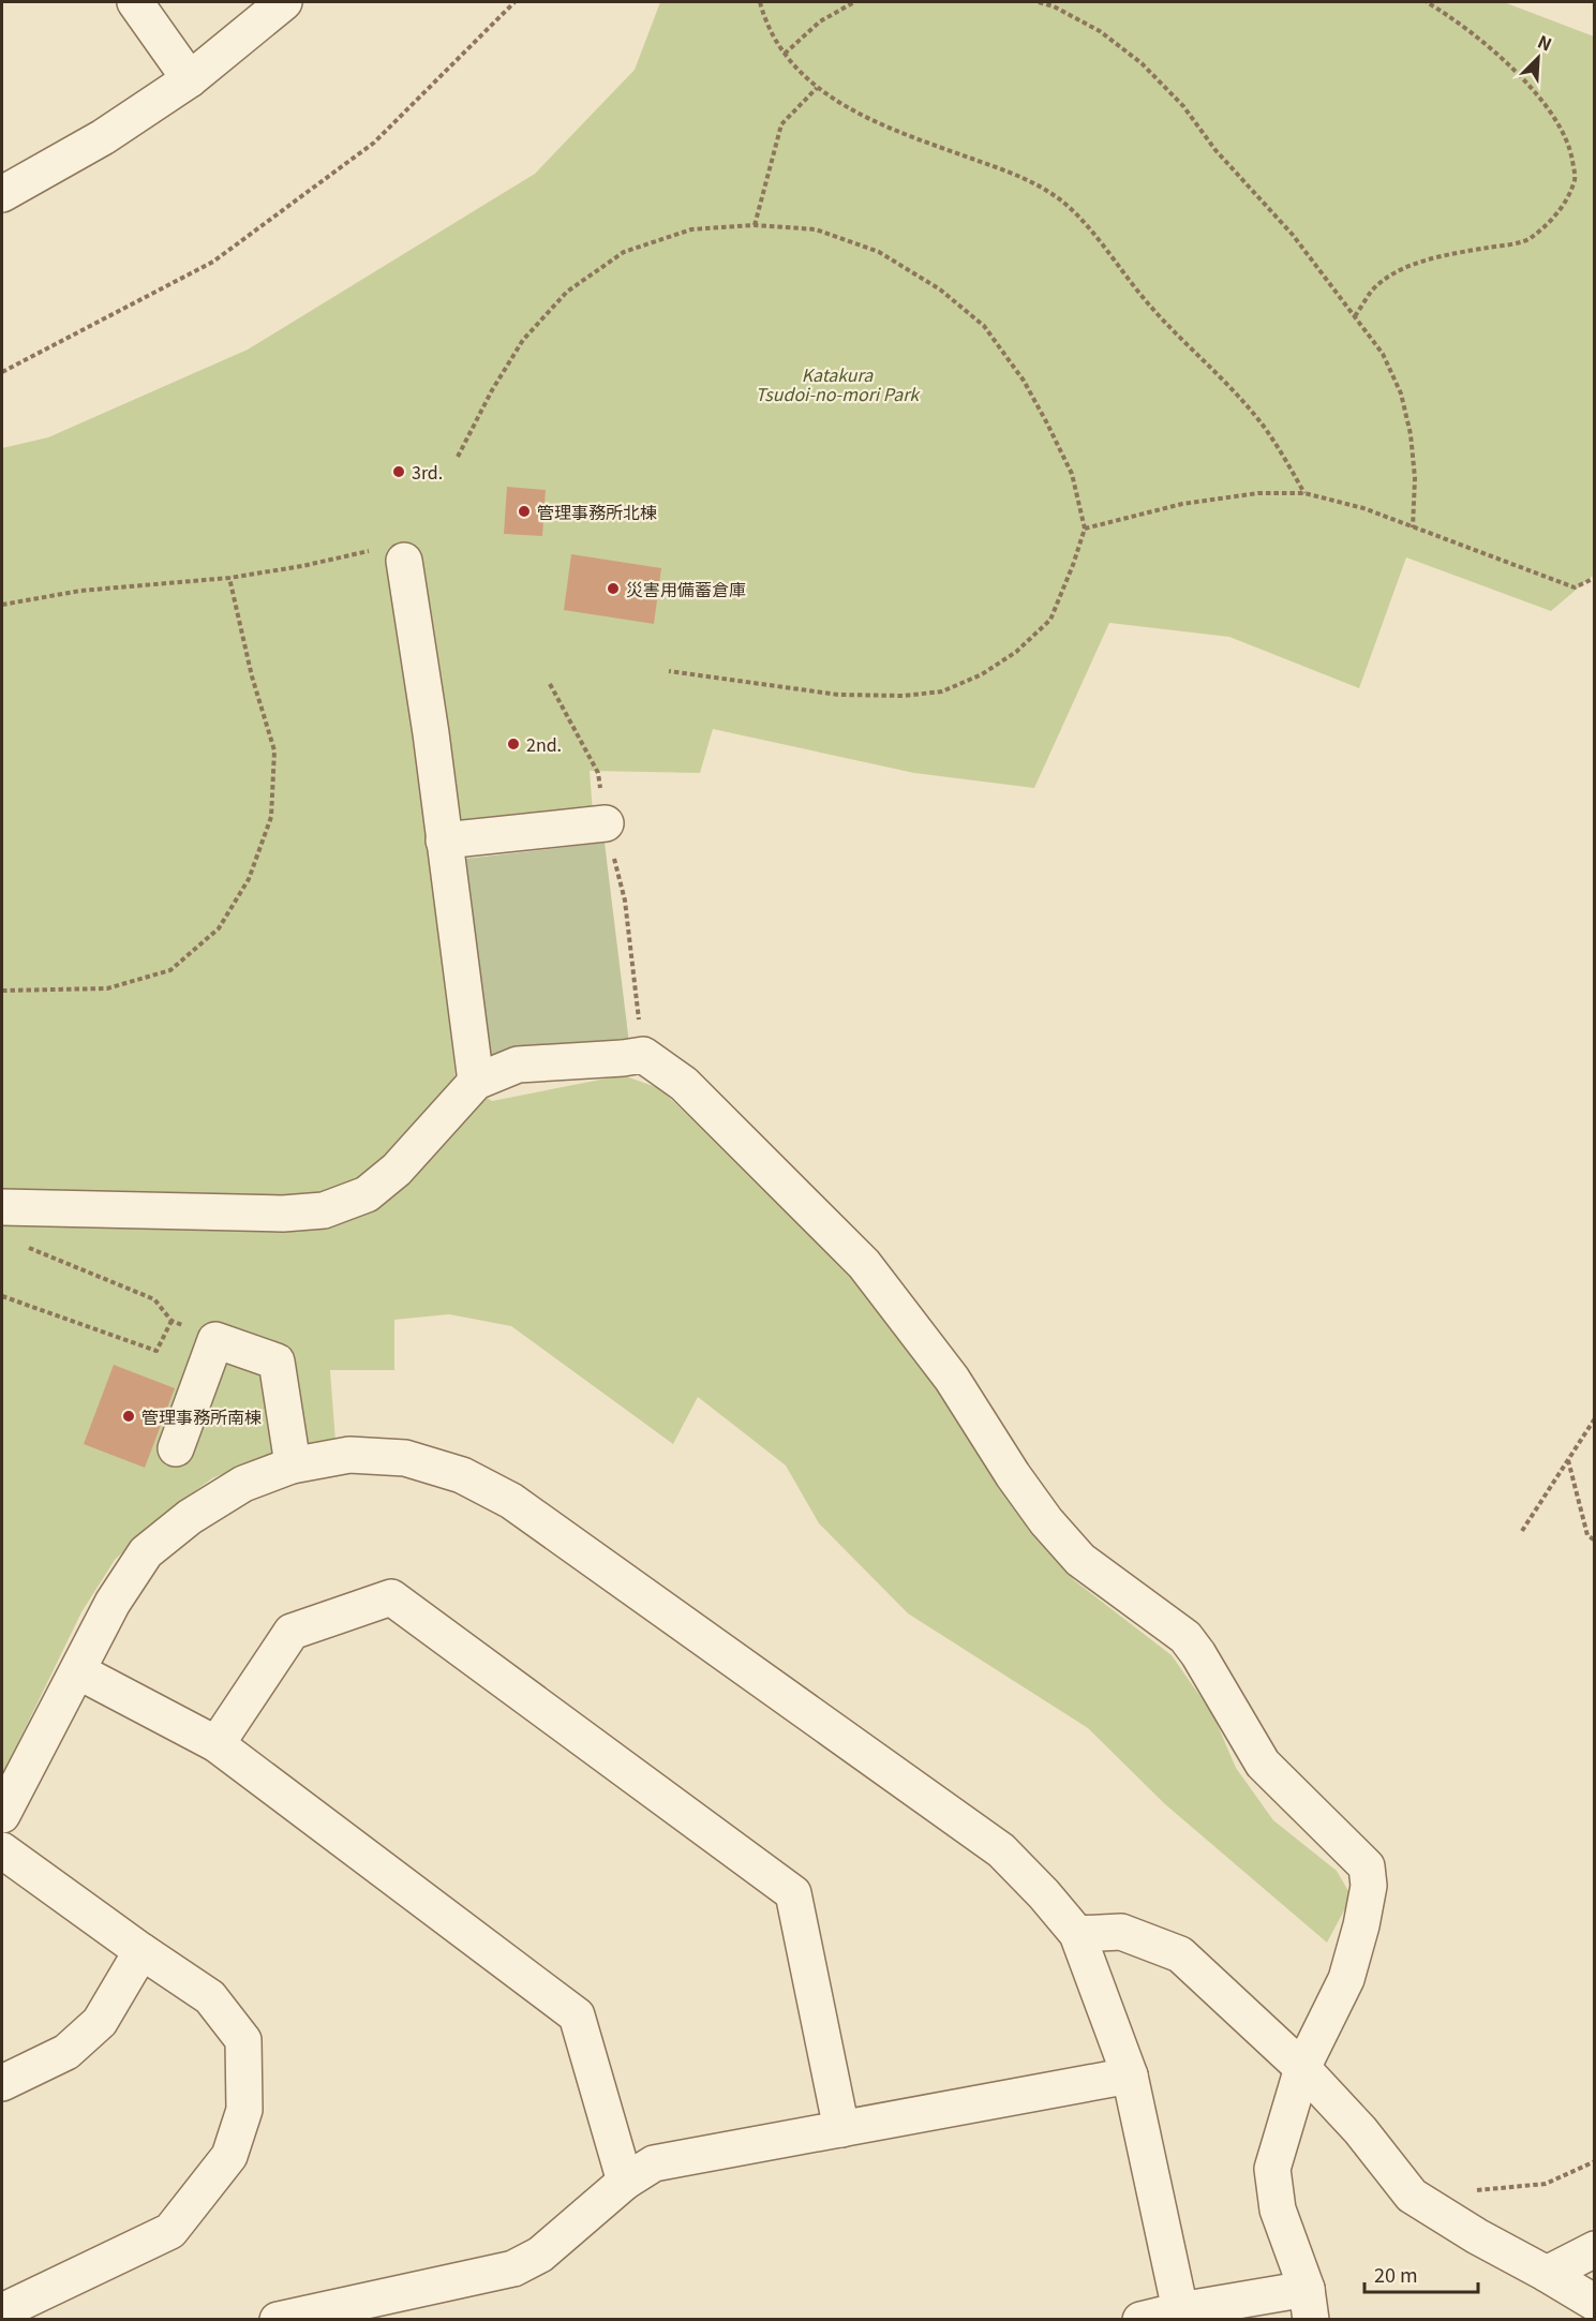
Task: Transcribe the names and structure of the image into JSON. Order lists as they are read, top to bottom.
{
  "parks": ["Katakura Tsudoi-no-mori Park"],
  "places": [
    "3rd.",
    "管理事務所北棟",
    "災害用備蓄倉庫",
    "2nd.",
    "管理事務所南棟"
  ],
  "scale_bar": "20 m",
  "north": "top right"
}
